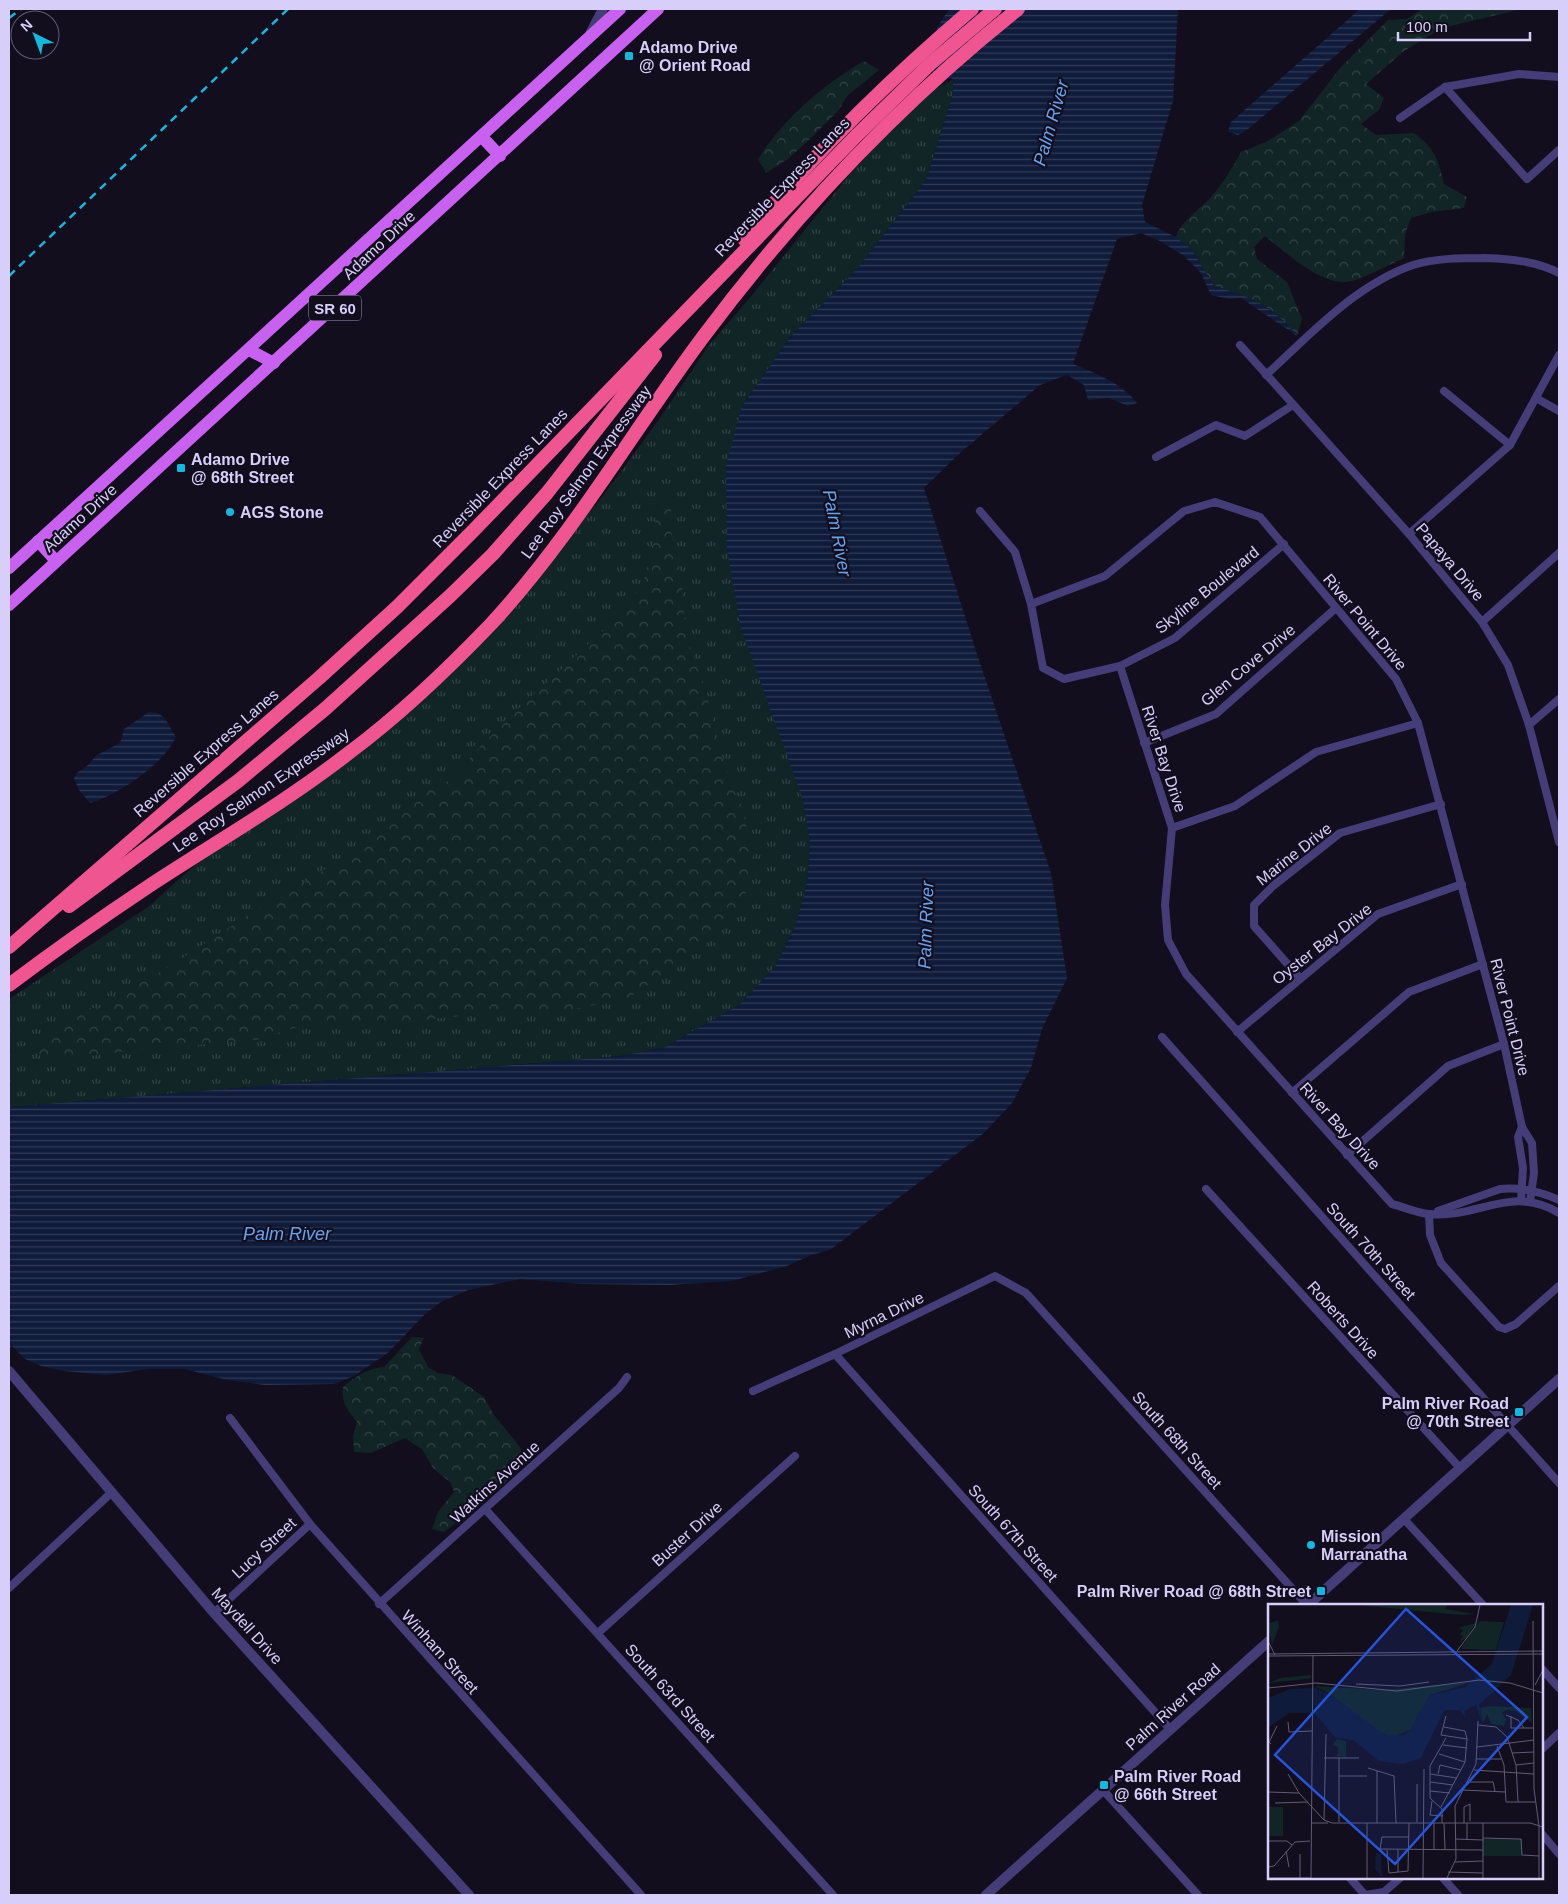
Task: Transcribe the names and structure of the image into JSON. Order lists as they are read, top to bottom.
{
  "streets": {
    "highway": ["Reversible Express Lanes", "Lee Roy Selmon Expressway"],
    "main road": ["Adamo Drive", "SR 60"],
    "street": [
      "Papaya Drive",
      "Skyline Boulevard",
      "River Point Drive",
      "Glen Cove Drive",
      "River Bay Drive",
      "Marine Drive",
      "Oyster Bay Drive",
      "South 70th Street",
      "Myrna Drive",
      "Roberts Drive",
      "South 68th Street",
      "Watkins Avenue",
      "South 67th Street",
      "Buster Drive",
      "Lucy Street",
      "Maydell Drive",
      "Winham Street",
      "South 63rd Street",
      "Palm River Road"
    ]
  },
  "crossings": [
    ["Reversible Express Lanes", "Lee Roy Selmon Expressway"],
    ["Skyline Boulevard", "River Point Drive"],
    ["Skyline Boulevard", "River Bay Drive"],
    ["River Point Drive", "Glen Cove Drive"],
    ["River Point Drive", "River Bay Drive"],
    ["River Point Drive", "Marine Drive"],
    ["River Point Drive", "Oyster Bay Drive"],
    ["Glen Cove Drive", "River Bay Drive"],
    ["River Bay Drive", "Oyster Bay Drive"],
    ["Marine Drive", "Oyster Bay Drive"],
    ["Myrna Drive", "South 68th Street"],
    ["Myrna Drive", "South 67th Street"],
    ["Watkins Avenue", "Winham Street"],
    ["Watkins Avenue", "South 63rd Street"],
    ["South 67th Street", "Palm River Road"],
    ["Buster Drive", "South 63rd Street"],
    ["Lucy Street", "Maydell Drive"],
    ["Lucy Street", "Winham Street"]
  ],
  "water": ["Palm River"],
  "places": {
    "transit": [
      "Adamo Drive @ Orient Road",
      "Adamo Drive @ 68th Street",
      "Palm River Road @ 70th Street",
      "Palm River Road @ 68th Street",
      "Palm River Road @ 66th Street"
    ],
    "other": ["AGS Stone", "Mission Marranatha"]
  },
  "scale_bar": "100 m",
  "north": "top left"
}
